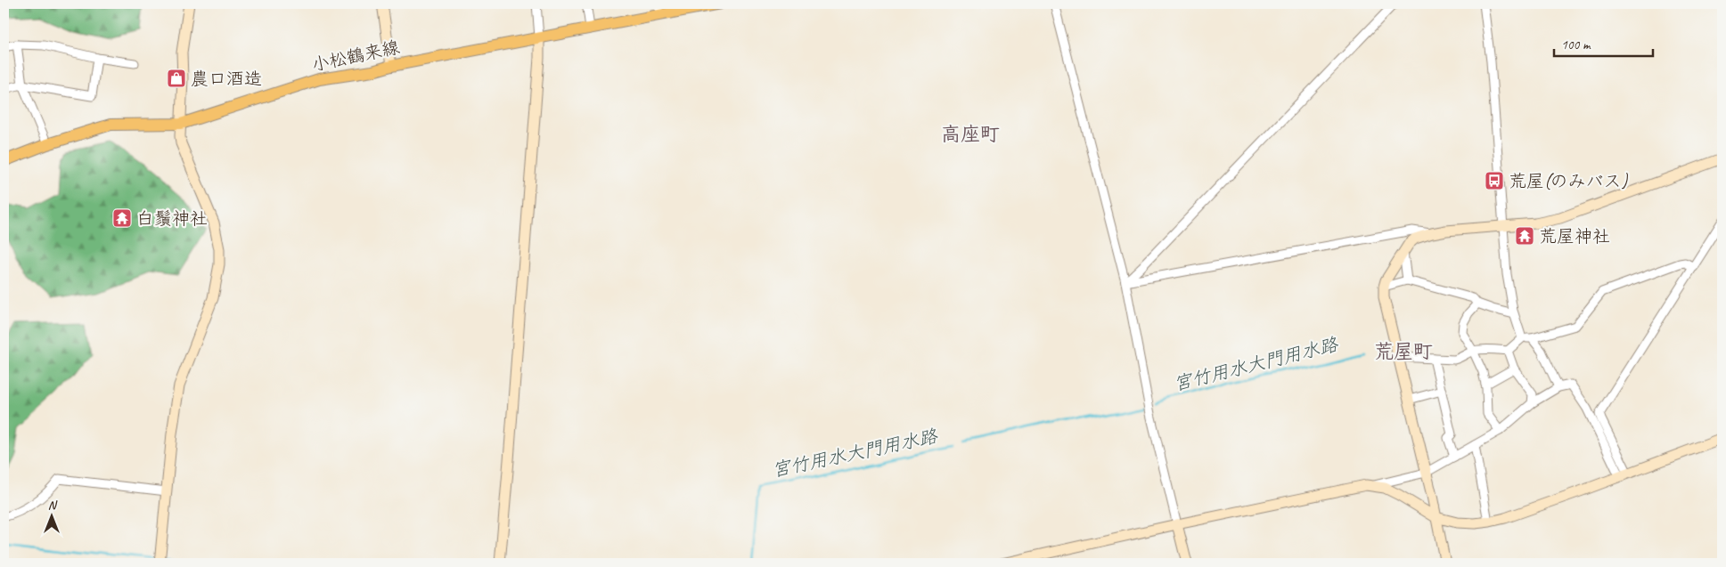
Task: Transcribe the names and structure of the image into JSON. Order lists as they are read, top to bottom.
{
  "streets": {
    "main road": ["小松鶴来線"]
  },
  "districts": ["高座町", "荒屋町"],
  "water": ["宮竹用水大門用水路"],
  "places": {
    "shop": ["農口酒造"],
    "bus stop": ["荒屋(のみバス)"],
    "temple": ["白鬚神社", "荒屋神社"]
  },
  "scale_bar": "100 m",
  "north": "top"
}
